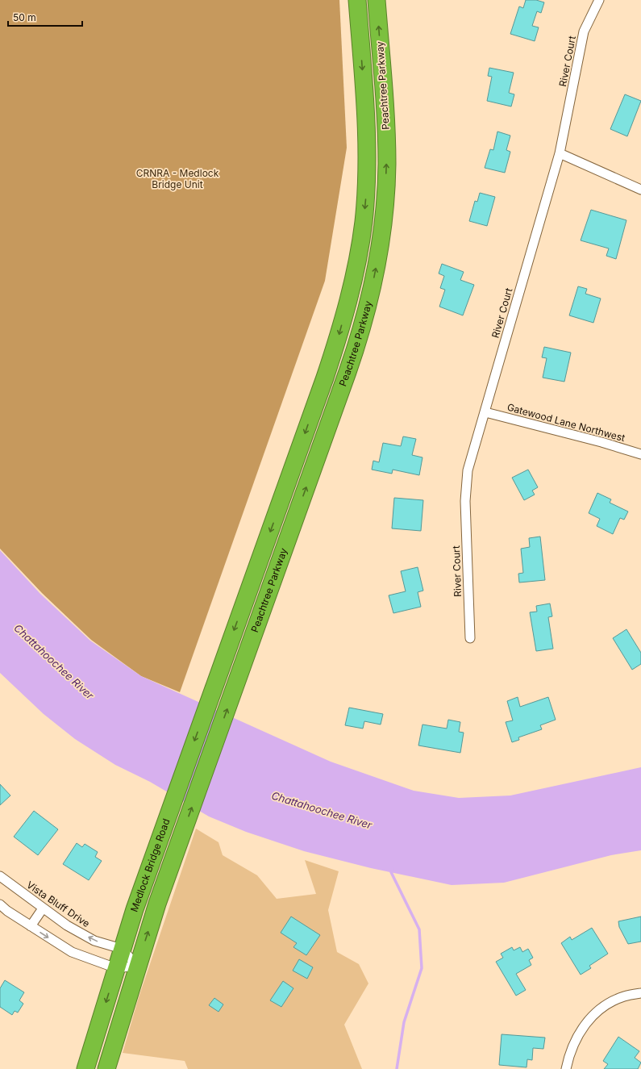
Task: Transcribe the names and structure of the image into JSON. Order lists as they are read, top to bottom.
{
  "streets": {
    "highway": ["Peachtree Parkway", "Medlock Bridge Road"],
    "street": ["River Court", "Gatewood Lane Northwest", "Vista Bluff Drive"]
  },
  "crossings": [
    ["River Court", "Gatewood Lane Northwest"],
    ["Peachtree Parkway", "Medlock Bridge Road"],
    ["Medlock Bridge Road", "Vista Bluff Drive"]
  ],
  "water": ["Chattahoochee River"],
  "parks": ["CRNRA - Medlock Bridge Unit"],
  "scale_bar": "50 m"
}
